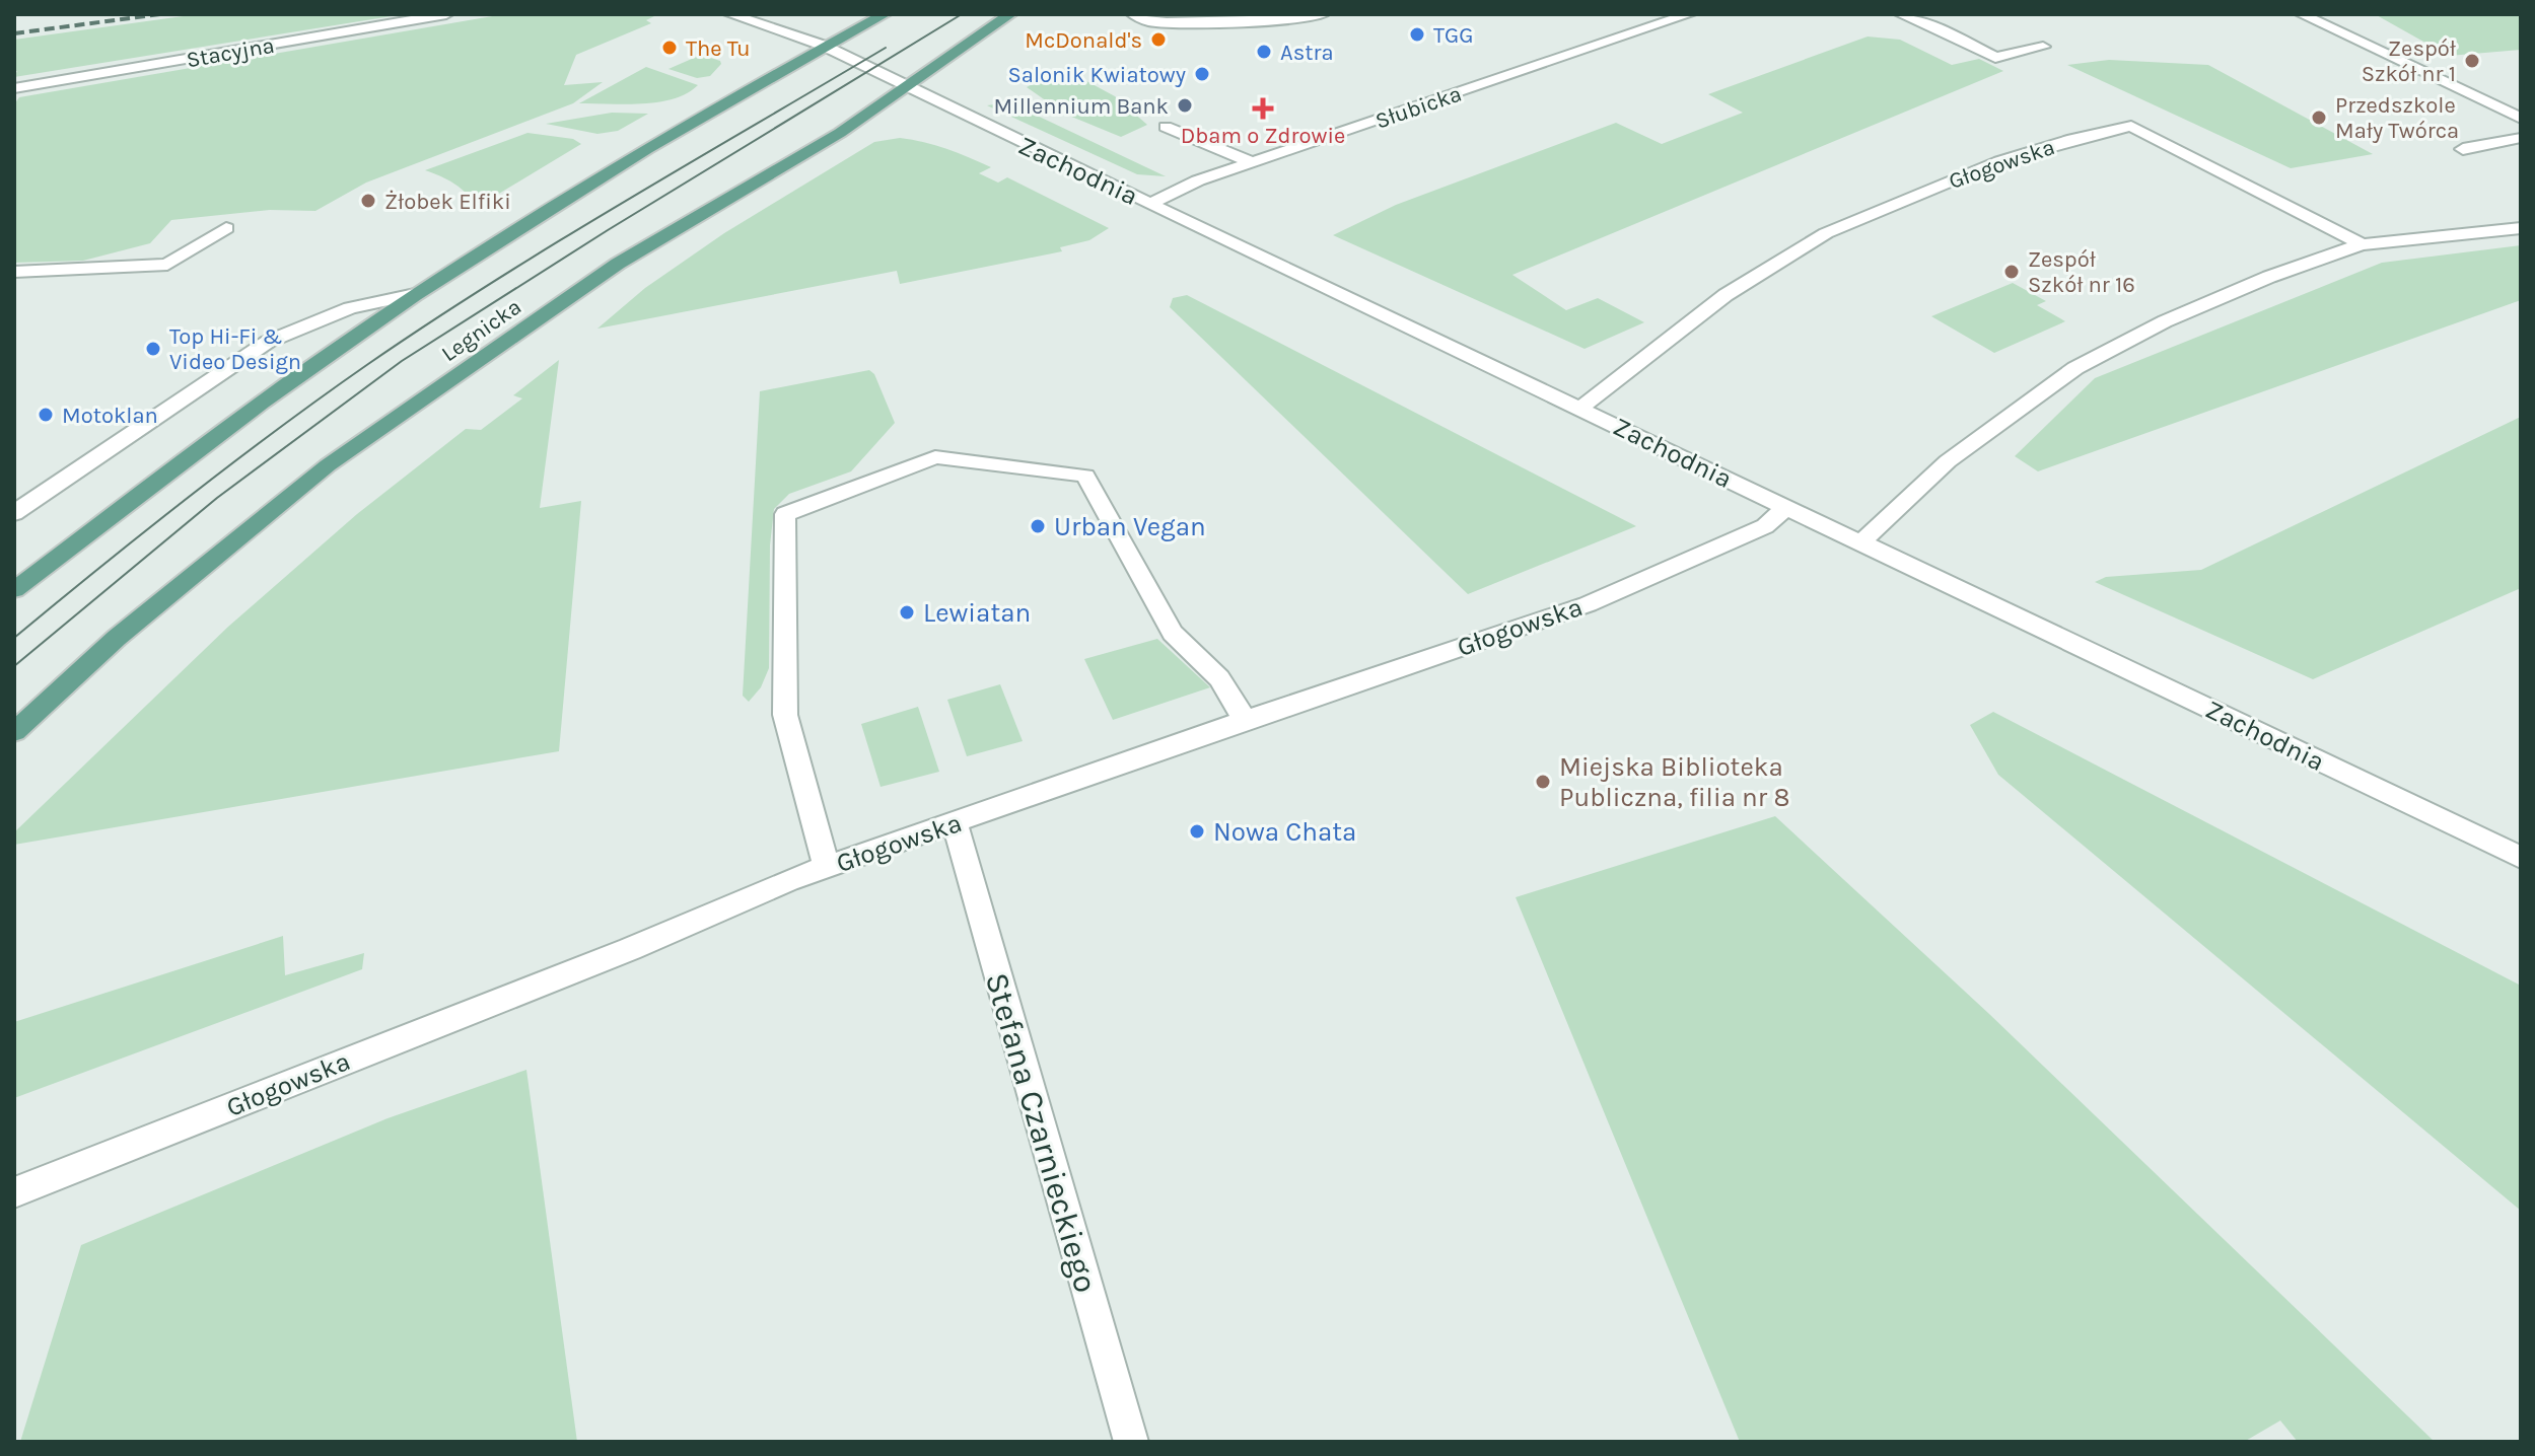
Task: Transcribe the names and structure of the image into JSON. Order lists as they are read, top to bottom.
{
  "streets": {
    "main road": ["Legnicka"],
    "street": [
      "Stacyjna",
      "Słubicka",
      "Głogowska",
      "Zachodnia",
      "Stefana Czarnieckiego"
    ]
  },
  "crossings": [
    ["Słubicka", "Zachodnia"],
    ["Głogowska", "Zachodnia"],
    ["Głogowska", "Stefana Czarnieckiego"],
    ["Zachodnia", "Legnicka"]
  ],
  "places": {
    "other": [
      "TGG",
      "McDonald's",
      "The Tu",
      "Astra",
      "Zespół Szkół nr 1",
      "Salonik Kwiatowy",
      "Millennium Bank",
      "Przedszkole Mały Twórca",
      "Żłobek Elfiki",
      "Zespół Szkół nr 16",
      "Top Hi-Fi & Video Design",
      "Motoklan",
      "Urban Vegan",
      "Lewiatan",
      "Miejska Biblioteka Publiczna, filia nr 8",
      "Nowa Chata"
    ],
    "health": ["Dbam o Zdrowie"]
  }
}
